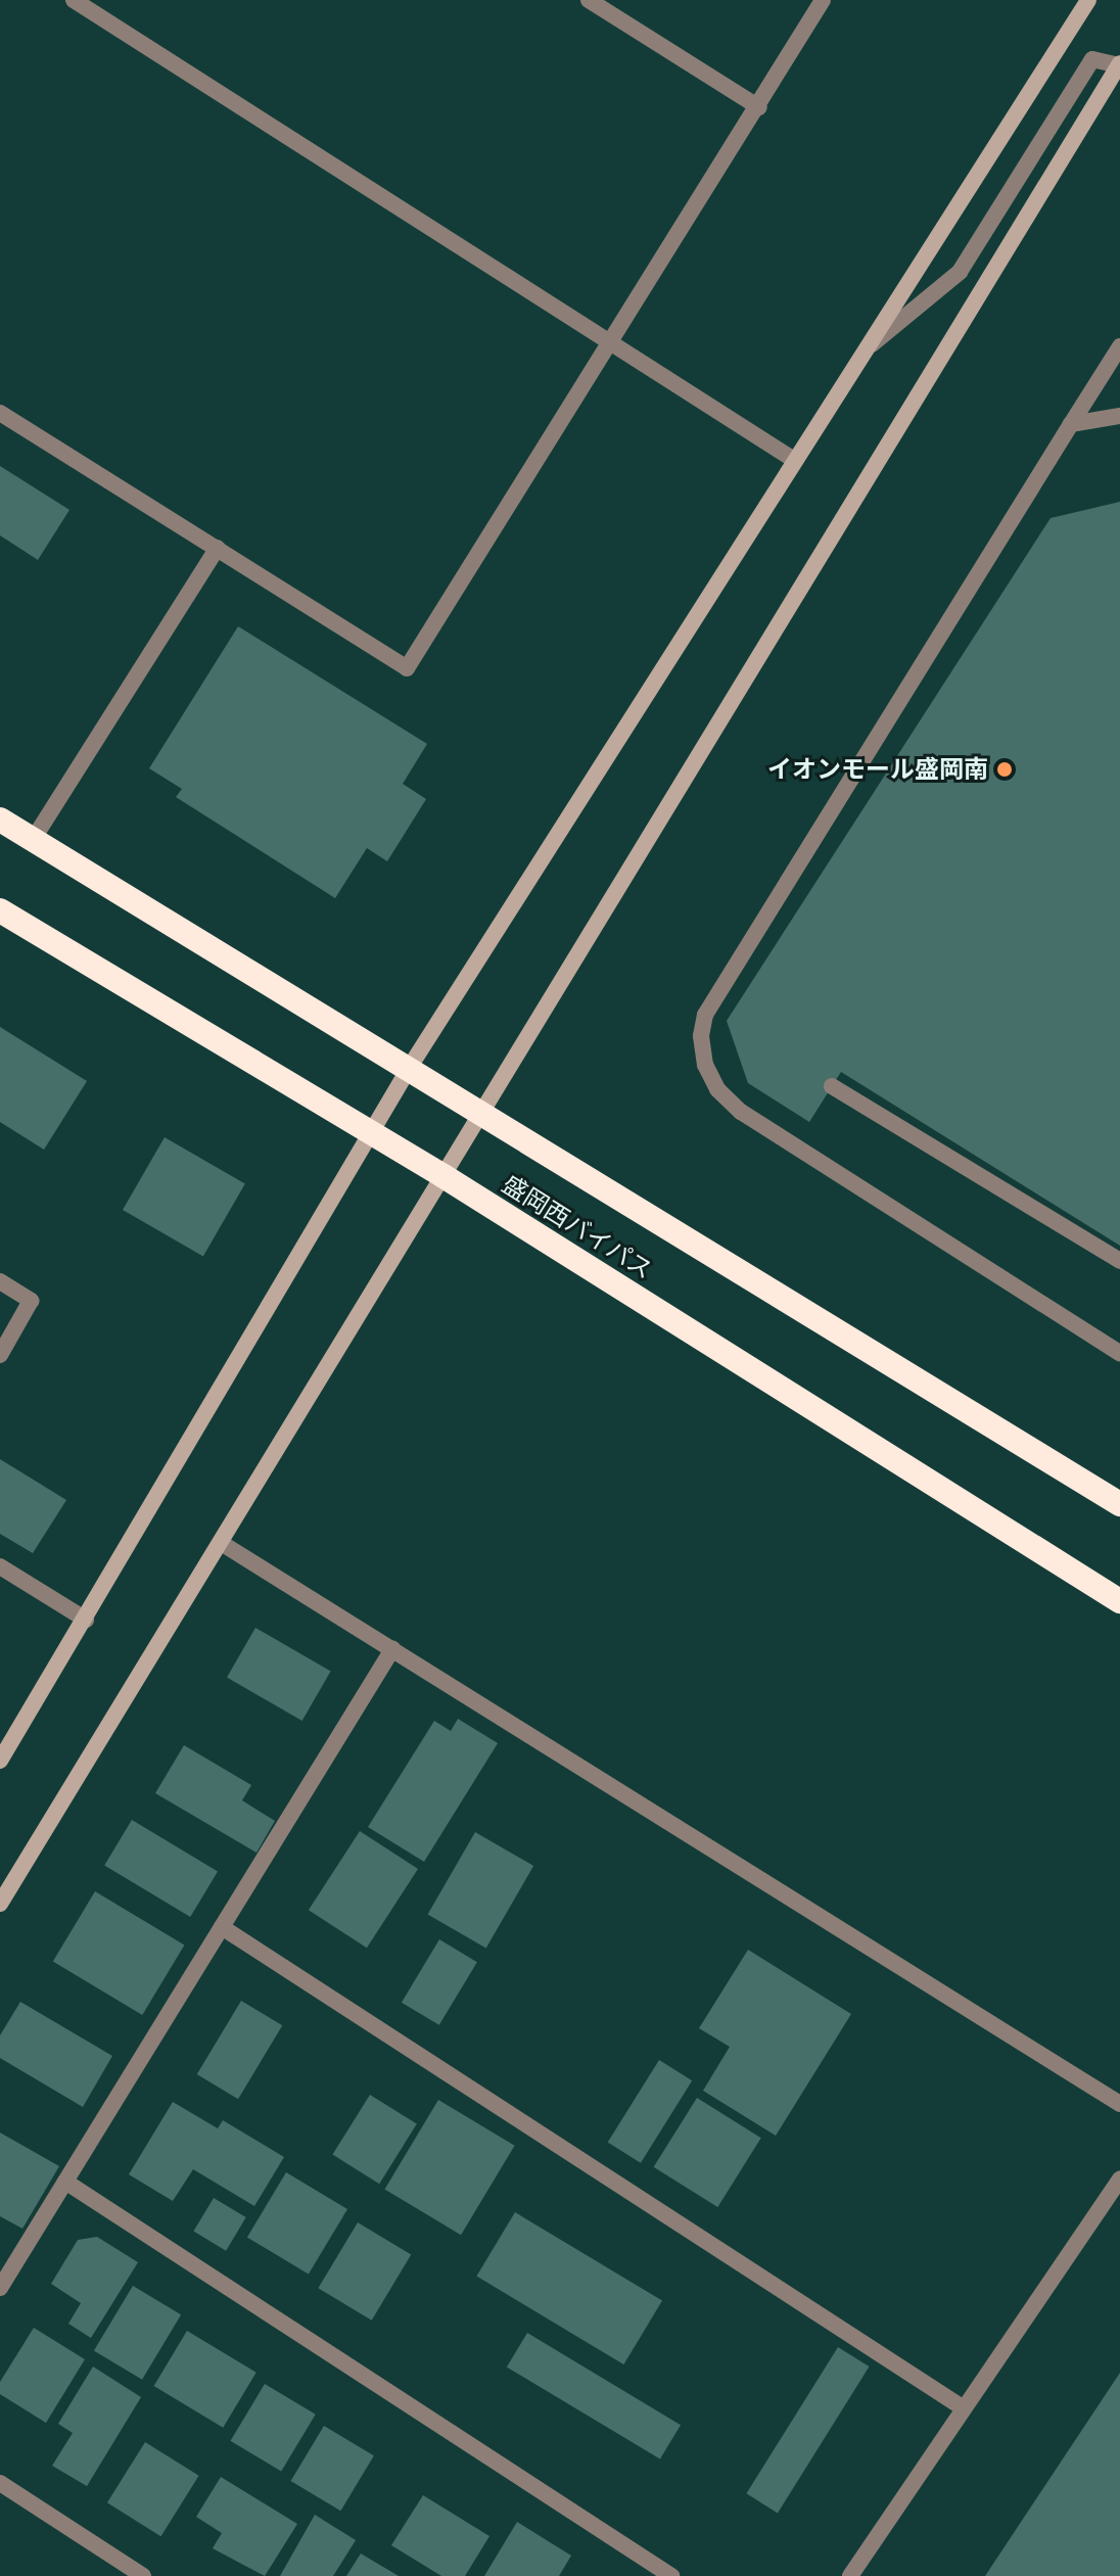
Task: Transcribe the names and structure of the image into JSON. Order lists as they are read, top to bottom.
{
  "streets": {
    "highway": ["盛岡西バイパス"]
  },
  "places": ["イオンモール盛岡南"]
}
